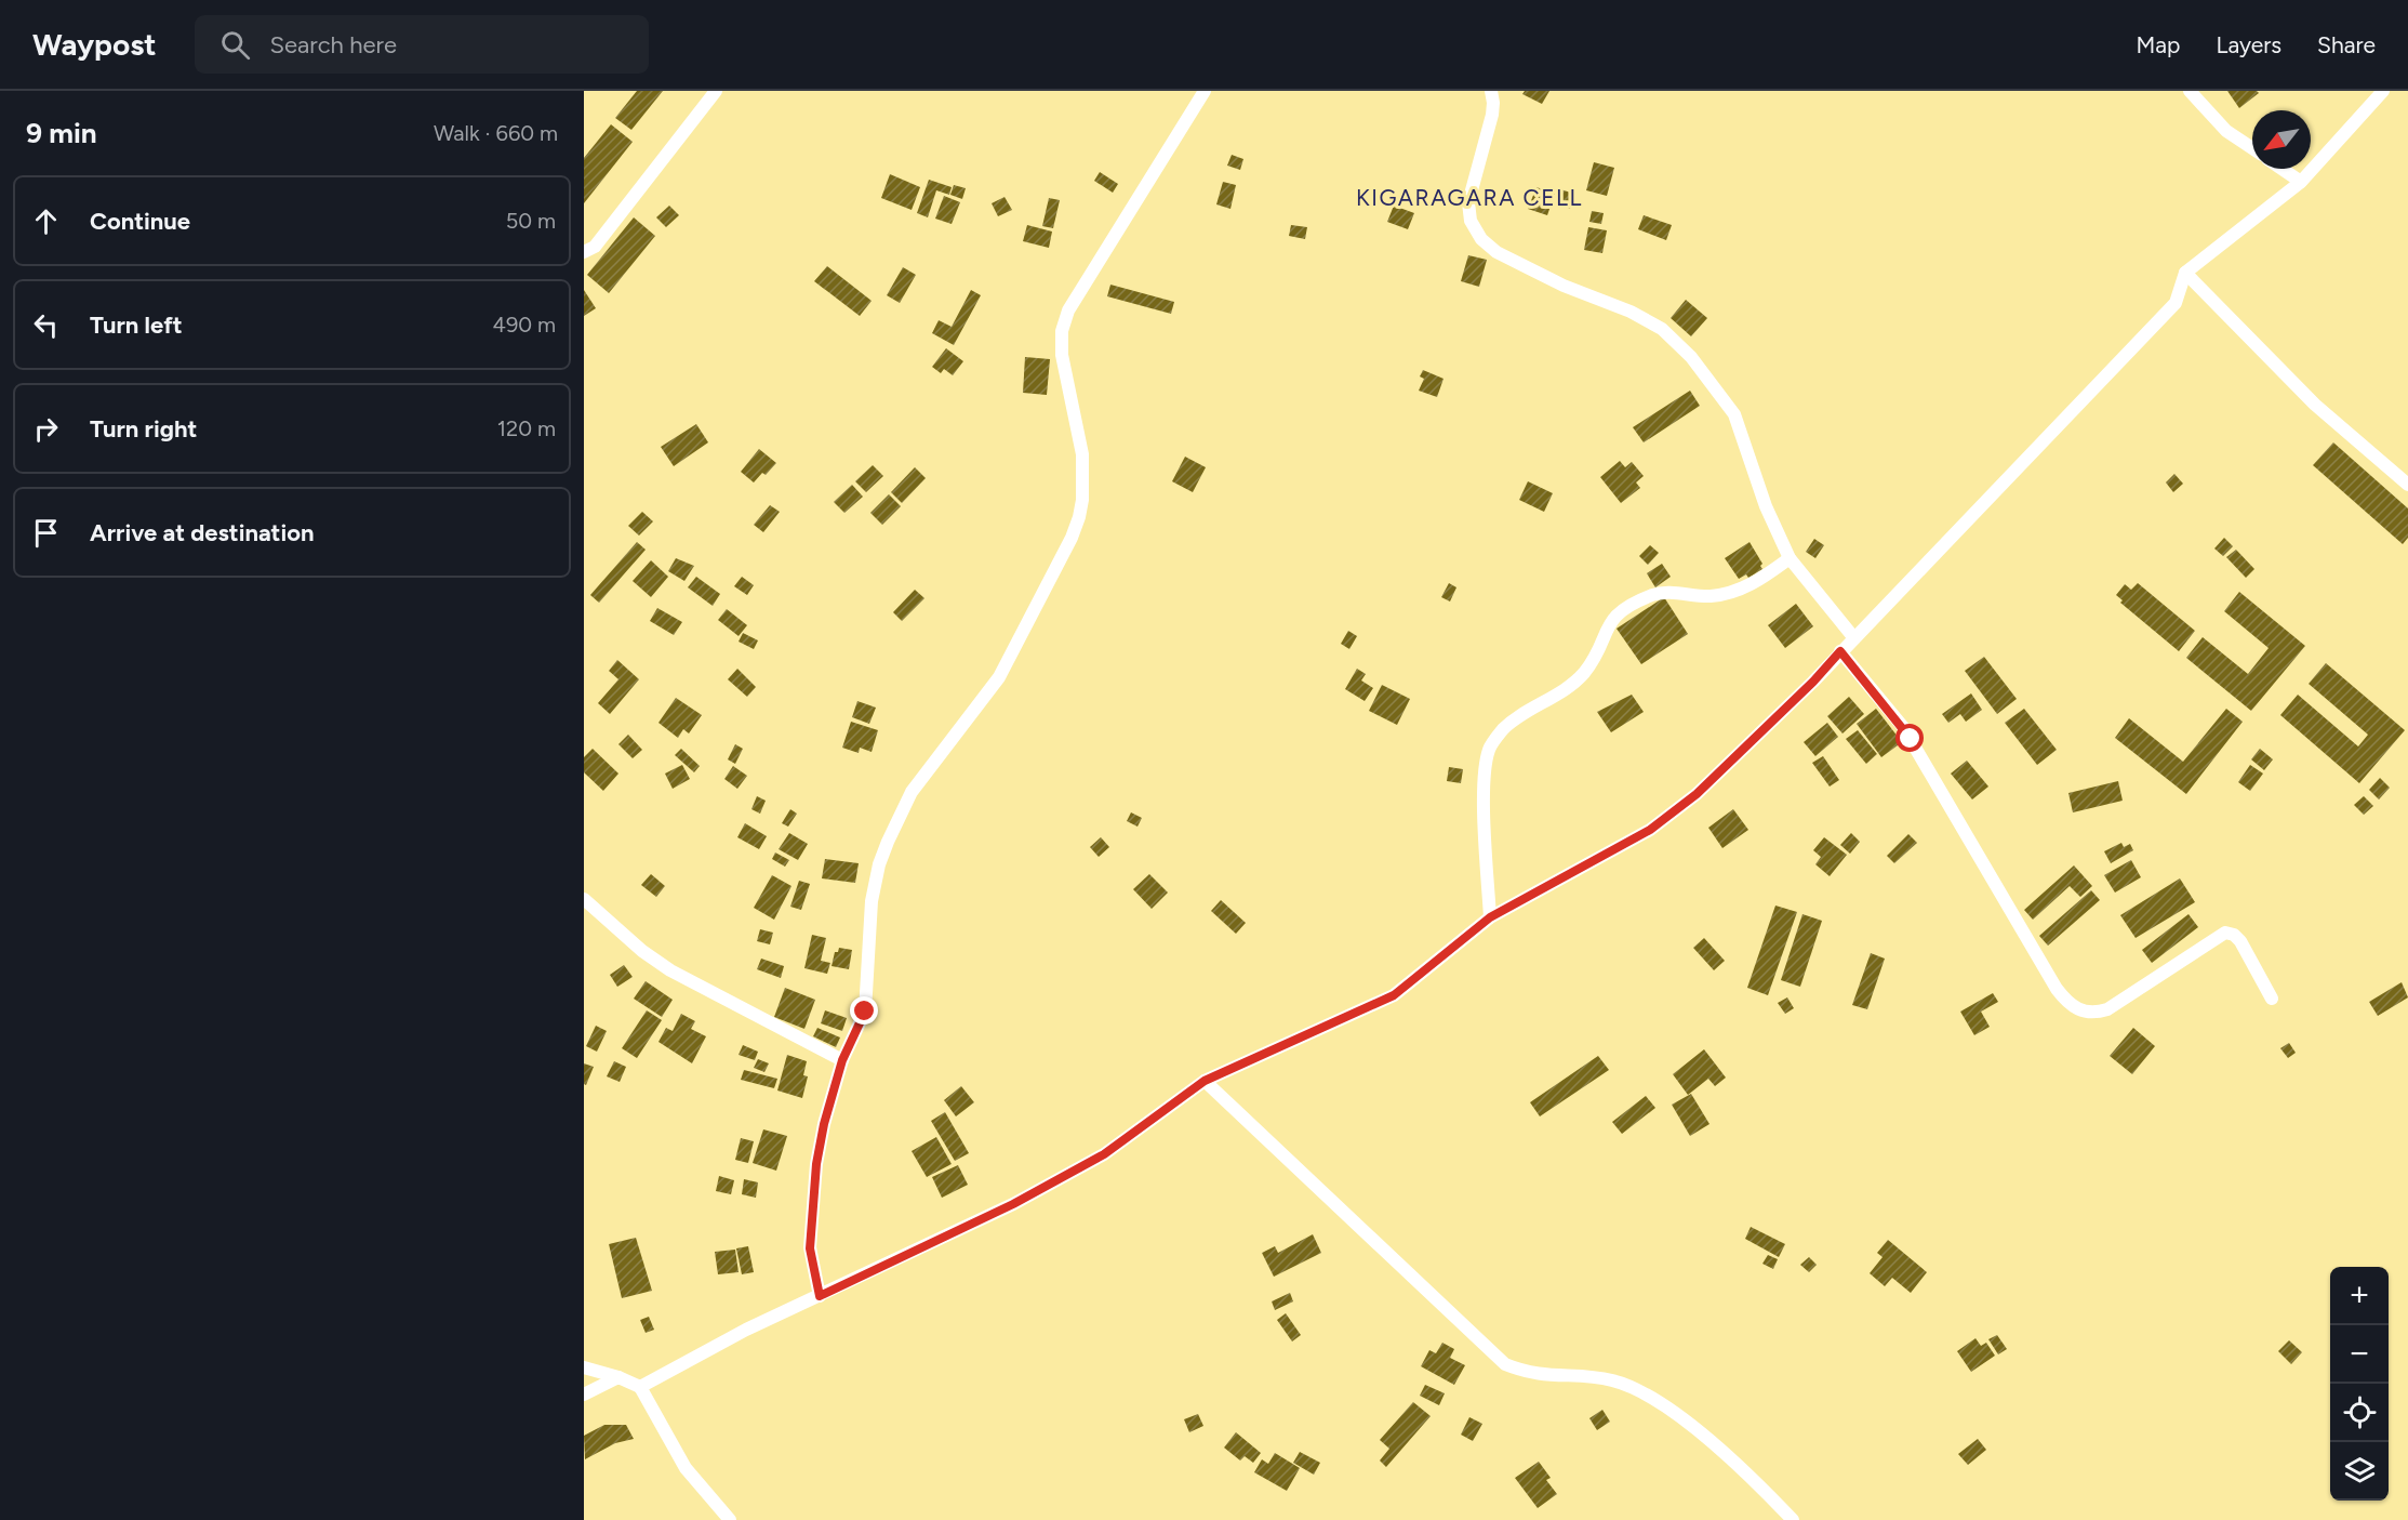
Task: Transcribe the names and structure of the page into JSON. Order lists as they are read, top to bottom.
{
  "districts": ["KIGARAGARA CELL"],
  "north": "bottom left",
  "page": {
    "header": "Waypost",
    "search": "Search here",
    "nav": ["Map", "Layers", "Share"],
    "heading": ["9 min", "Walk · 660 m"],
    "list": [
      ["Continue", "50 m"],
      ["Turn left", "490 m"],
      ["Turn right", "120 m"],
      "Arrive at destination"
    ],
    "map_buttons": ["+", "−"]
  }
}
